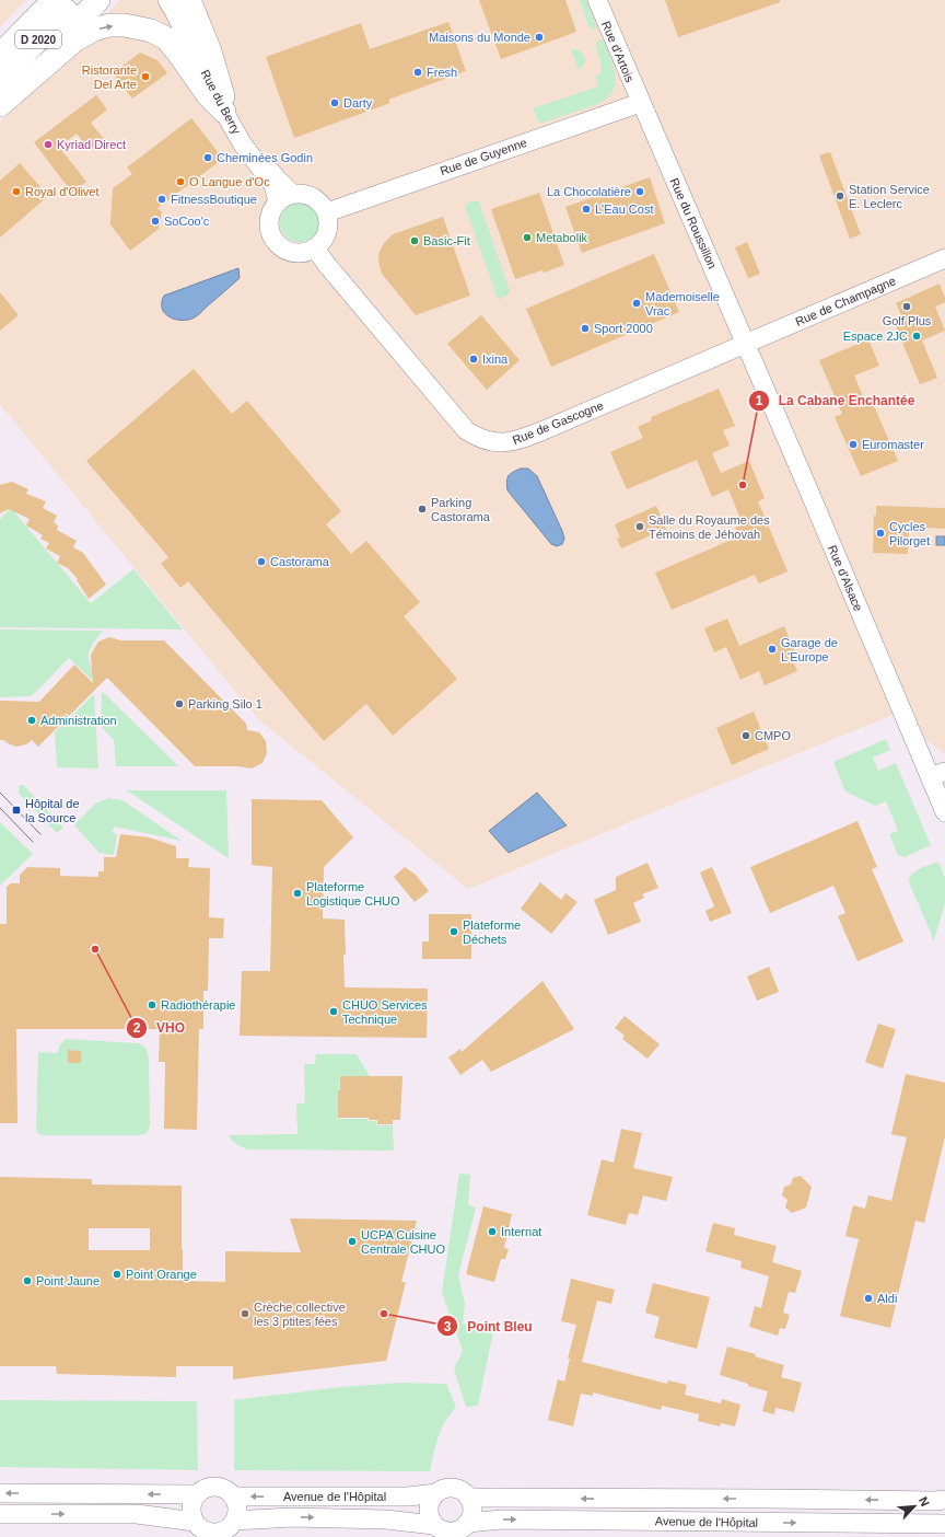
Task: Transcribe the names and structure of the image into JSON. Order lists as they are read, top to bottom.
{
  "streets": {
    "main road": ["D 2020"],
    "street": [
      "Rue d'Artois",
      "Rue du Berry",
      "Rue de Guyenne",
      "Rue du Roussillon",
      "Rue de Champagne",
      "Rue de Gascogne",
      "Rue d'Alsace",
      "Avenue de l'Hôpital"
    ]
  },
  "crossings": [
    ["Rue d'Artois", "Rue de Guyenne"],
    ["Rue d'Artois", "Rue du Roussillon"],
    ["Rue du Berry", "Rue de Guyenne"],
    ["Rue du Berry", "Rue de Gascogne"],
    ["Rue de Guyenne", "Rue du Roussillon"],
    ["Rue de Guyenne", "Rue de Gascogne"],
    ["Rue du Roussillon", "Rue de Champagne"],
    ["Rue du Roussillon", "Rue de Gascogne"],
    ["Rue du Roussillon", "Rue d'Alsace"],
    ["Rue de Champagne", "Rue de Gascogne"],
    ["Rue de Champagne", "Rue d'Alsace"],
    ["Rue de Gascogne", "Rue d'Alsace"]
  ],
  "places": {
    "other": [
      "Maisons du Monde",
      "Fresh",
      "Ristorante Del Arte",
      "Darty",
      "Kyriad Direct",
      "Cheminées Godin",
      "O Langue d'Oc",
      "Royal d'Olivet",
      "La Chocolatière",
      "Station Service E. Leclerc",
      "FitnessBoutique",
      "L'Eau Cost",
      "SoCoo'c",
      "Metabolik",
      "Basic-Fit",
      "Mademoiselle Vrac",
      "Golf Plus",
      "Sport 2000",
      "Espace 2JC",
      "Ixina",
      "Euromaster",
      "La Cabane Enchantée",
      "Parking Castorama",
      "Salle du Royaume des Témoins de Jéhovah",
      "Cycles Pilorget",
      "Castorama",
      "Garage de L'Europe",
      "Parking Silo 1",
      "Administration",
      "CMPO",
      "Plateforme Logistique CHUO",
      "Plateforme Déchets",
      "VHO",
      "Radiothérapie",
      "CHUO Services Technique",
      "Internat",
      "UCPA Cuisine Centrale CHUO",
      "Point Orange",
      "Point Jaune",
      "Aldi",
      "Crèche collective les 3 ptites fées",
      "Point Bleu"
    ],
    "transit": ["Hôpital de la Source"]
  },
  "north": "top right"
}
